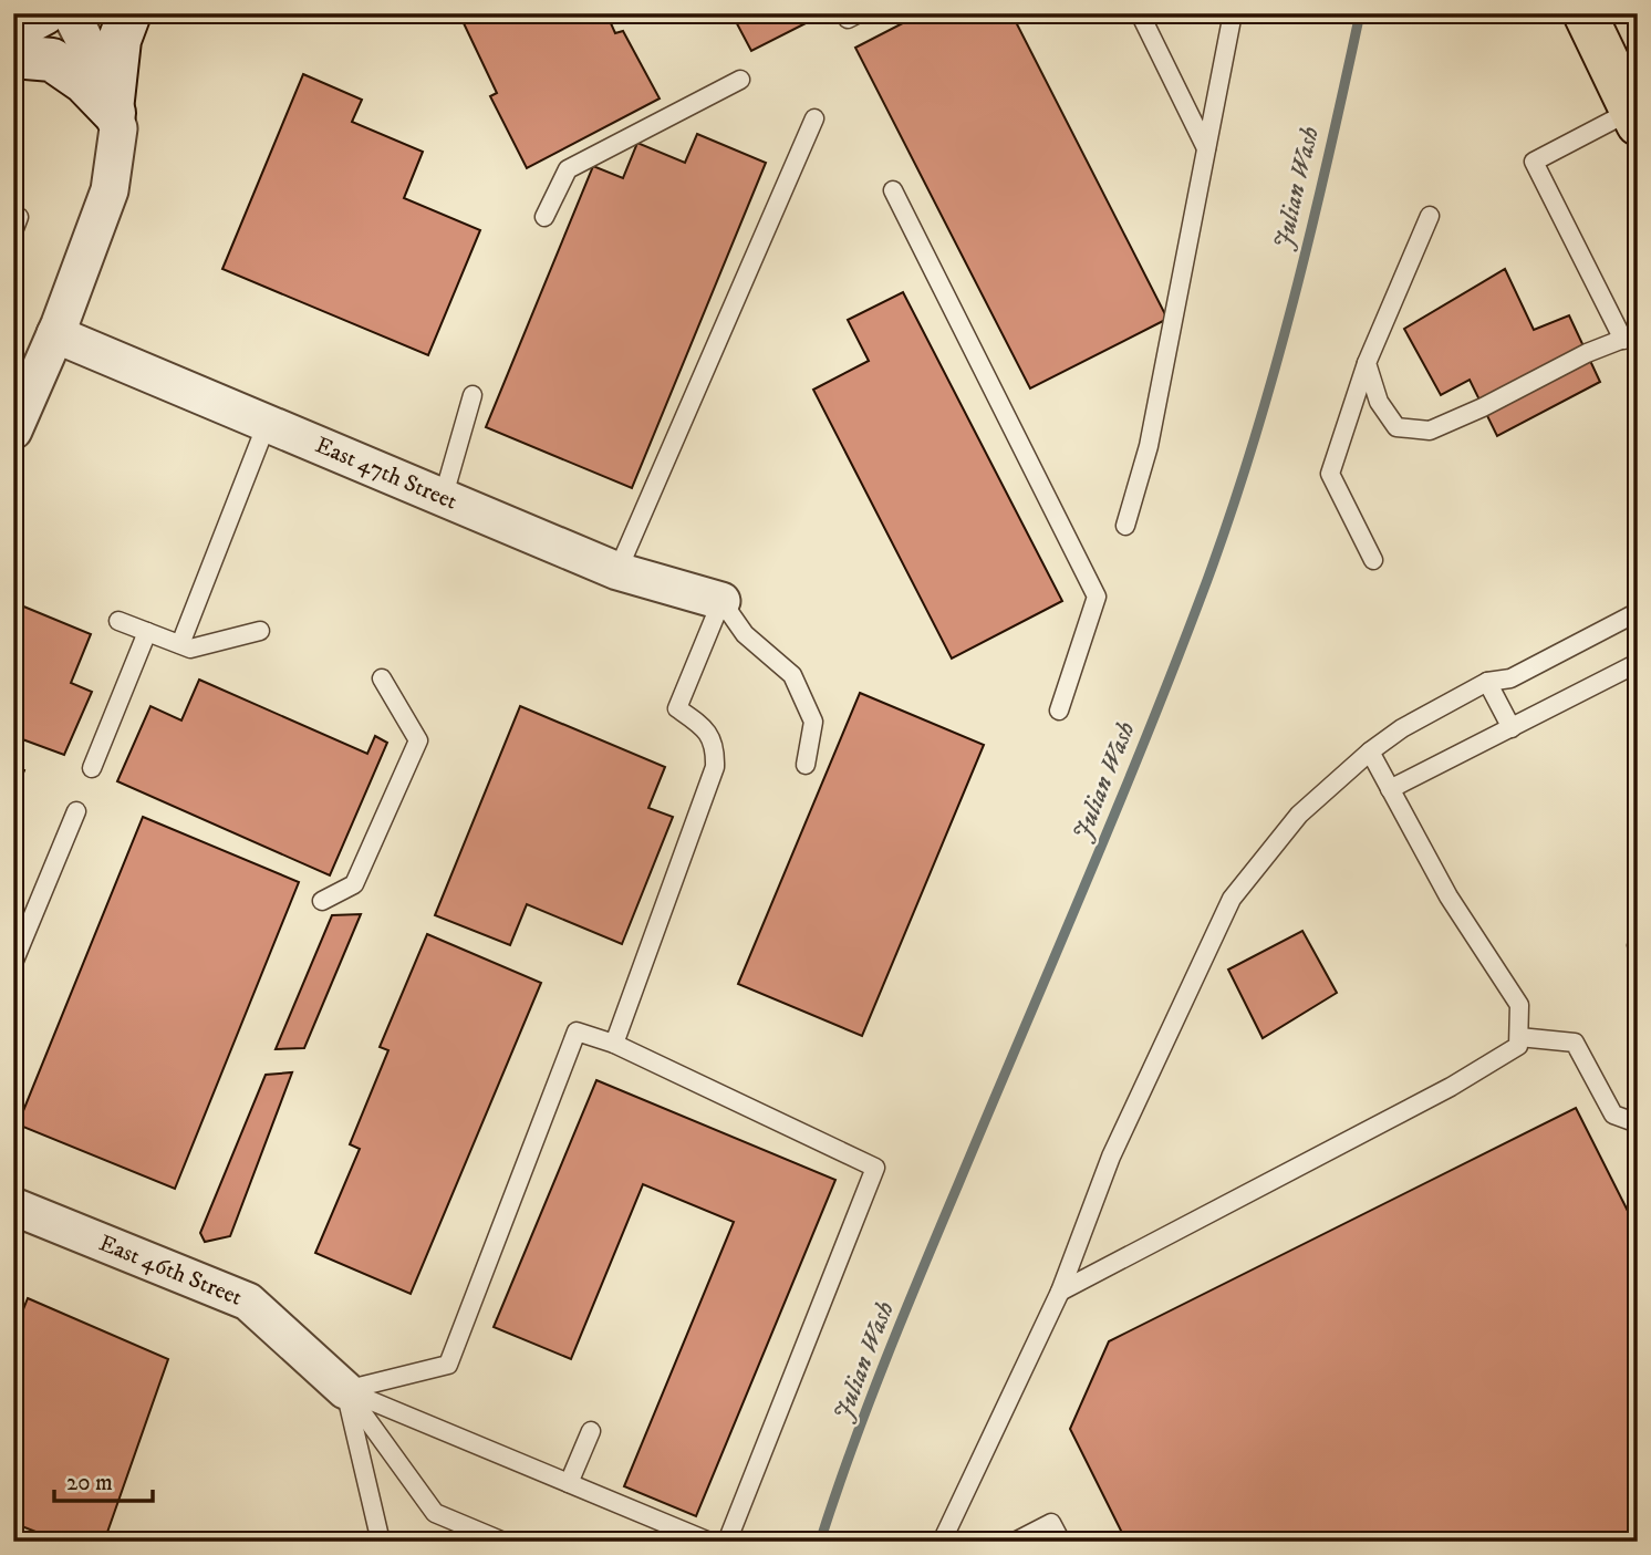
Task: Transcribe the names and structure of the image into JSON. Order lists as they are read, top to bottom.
{
  "streets": {
    "street": ["East 47th Street", "East 46th Street"]
  },
  "water": ["Julian Wash"],
  "scale_bar": "20 m"
}
